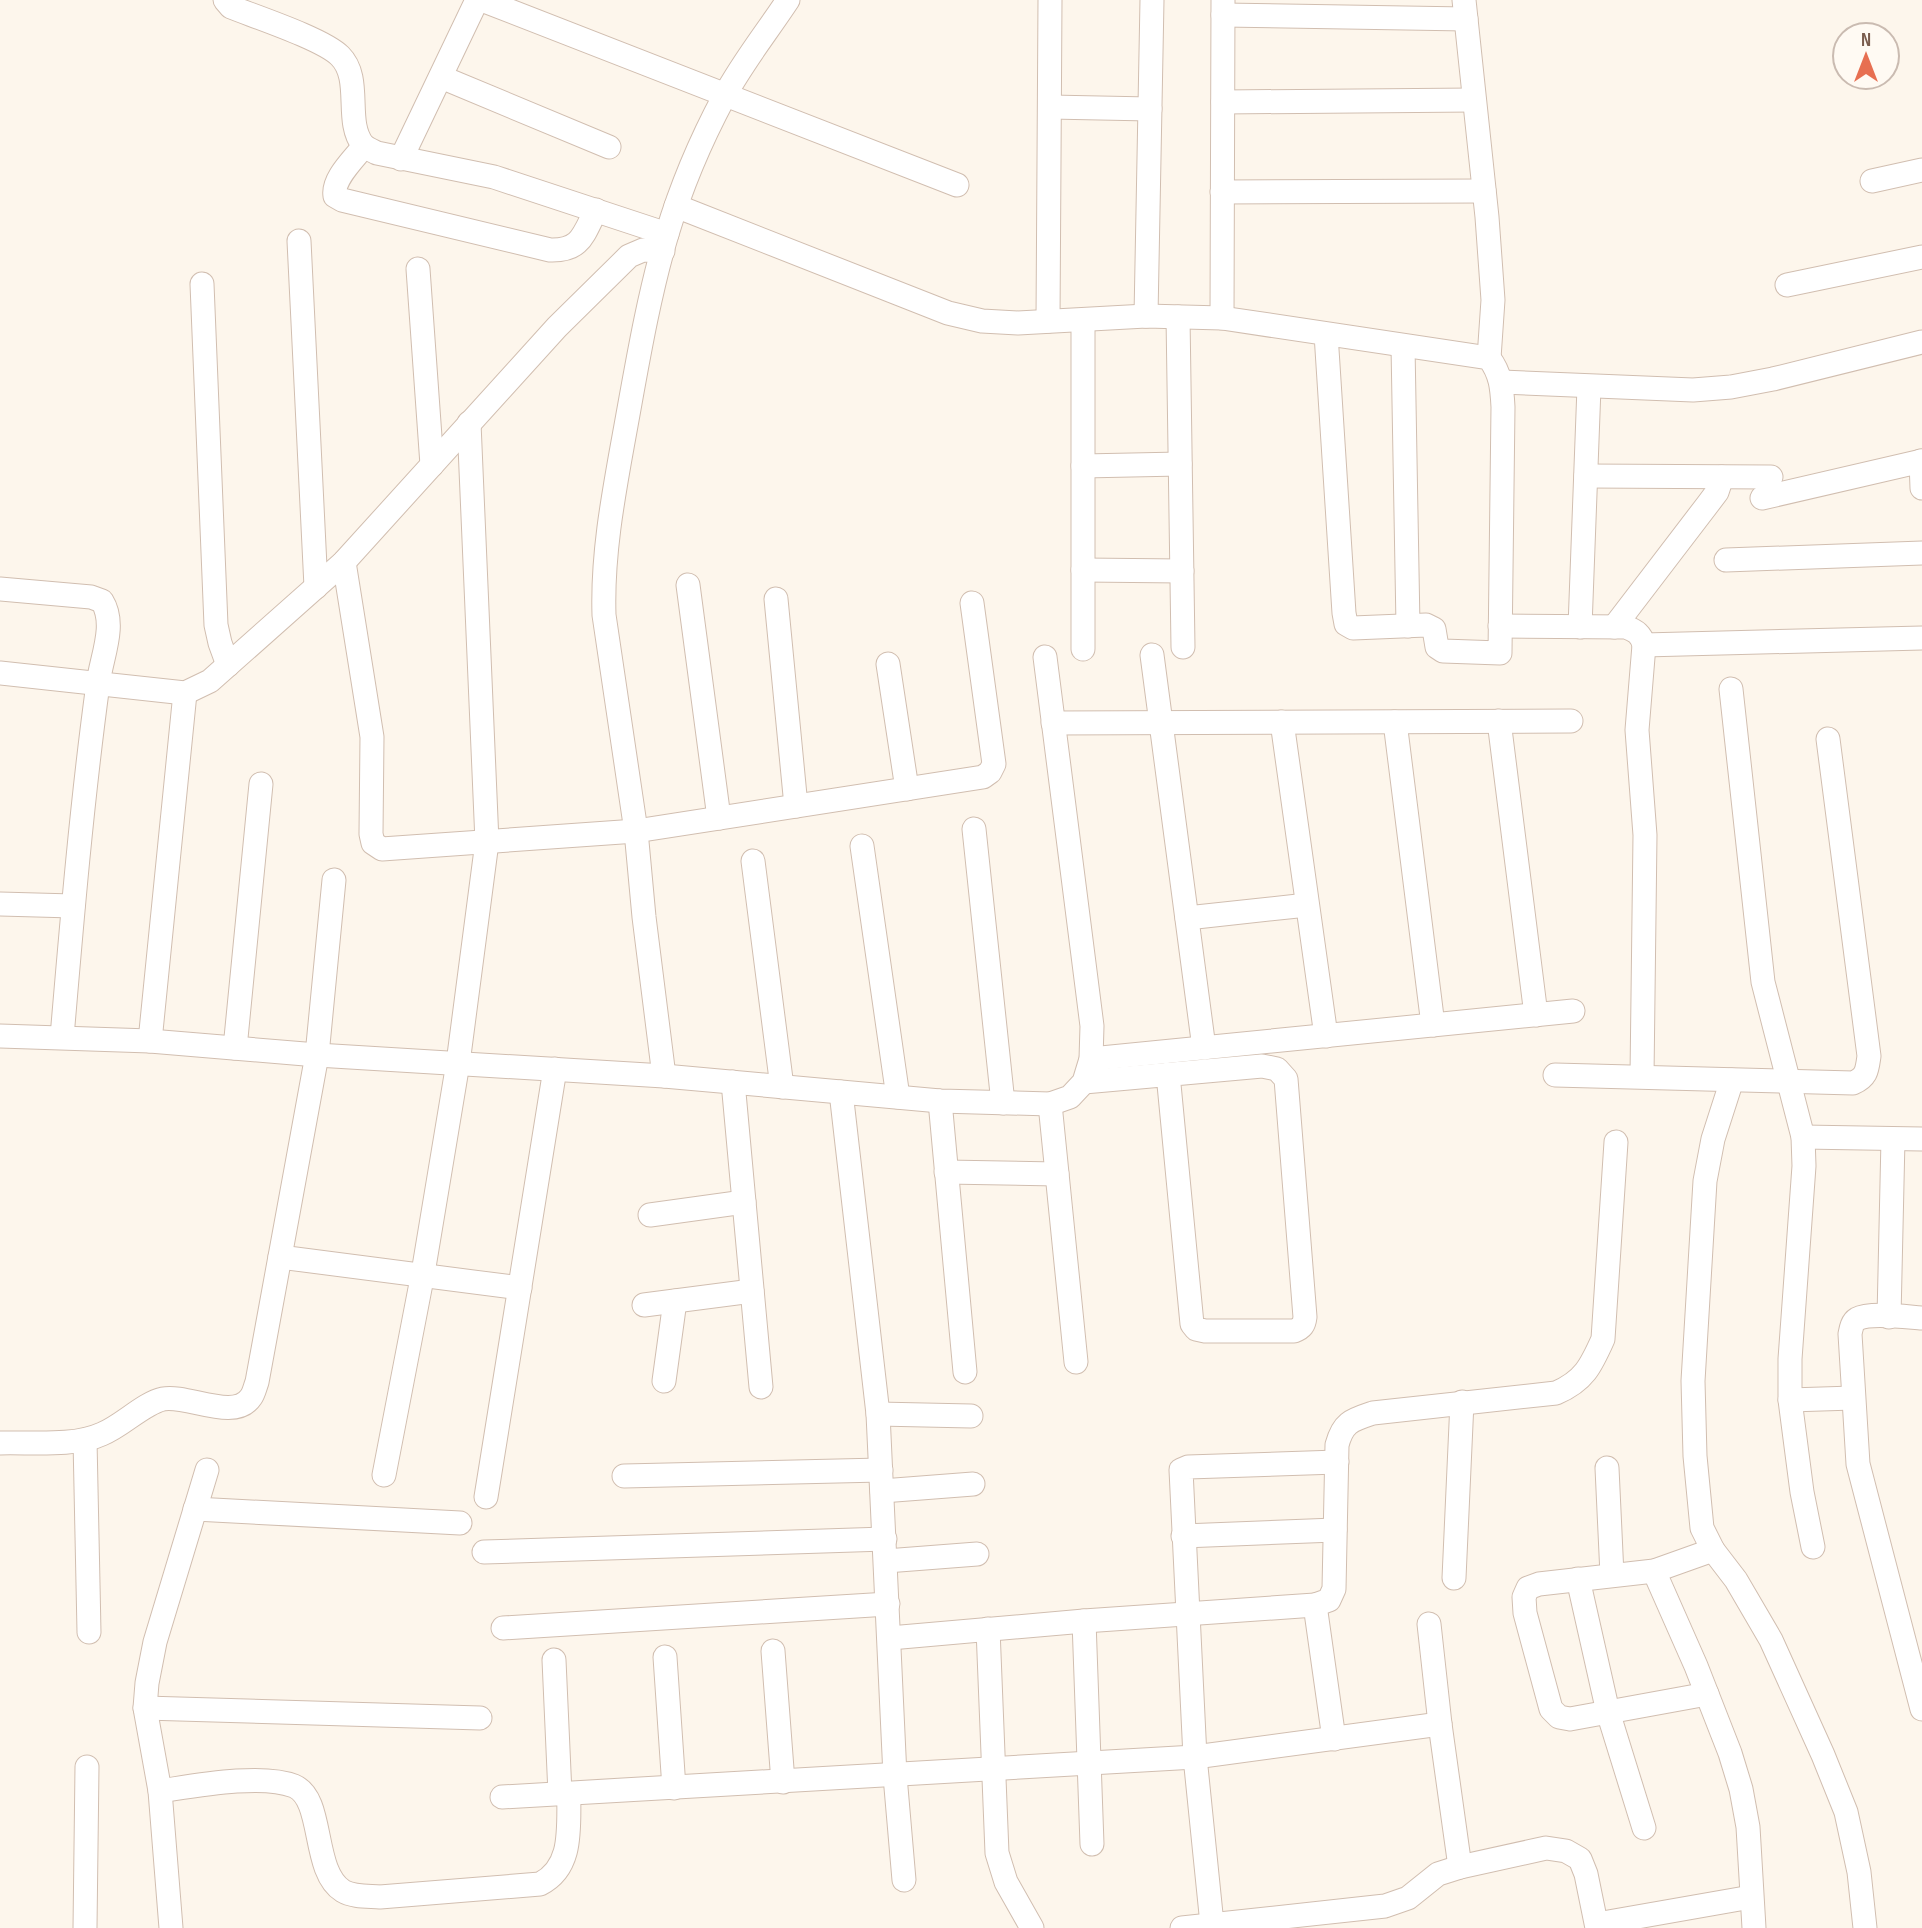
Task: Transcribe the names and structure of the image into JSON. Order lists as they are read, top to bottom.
{
  "north": "top"
}
